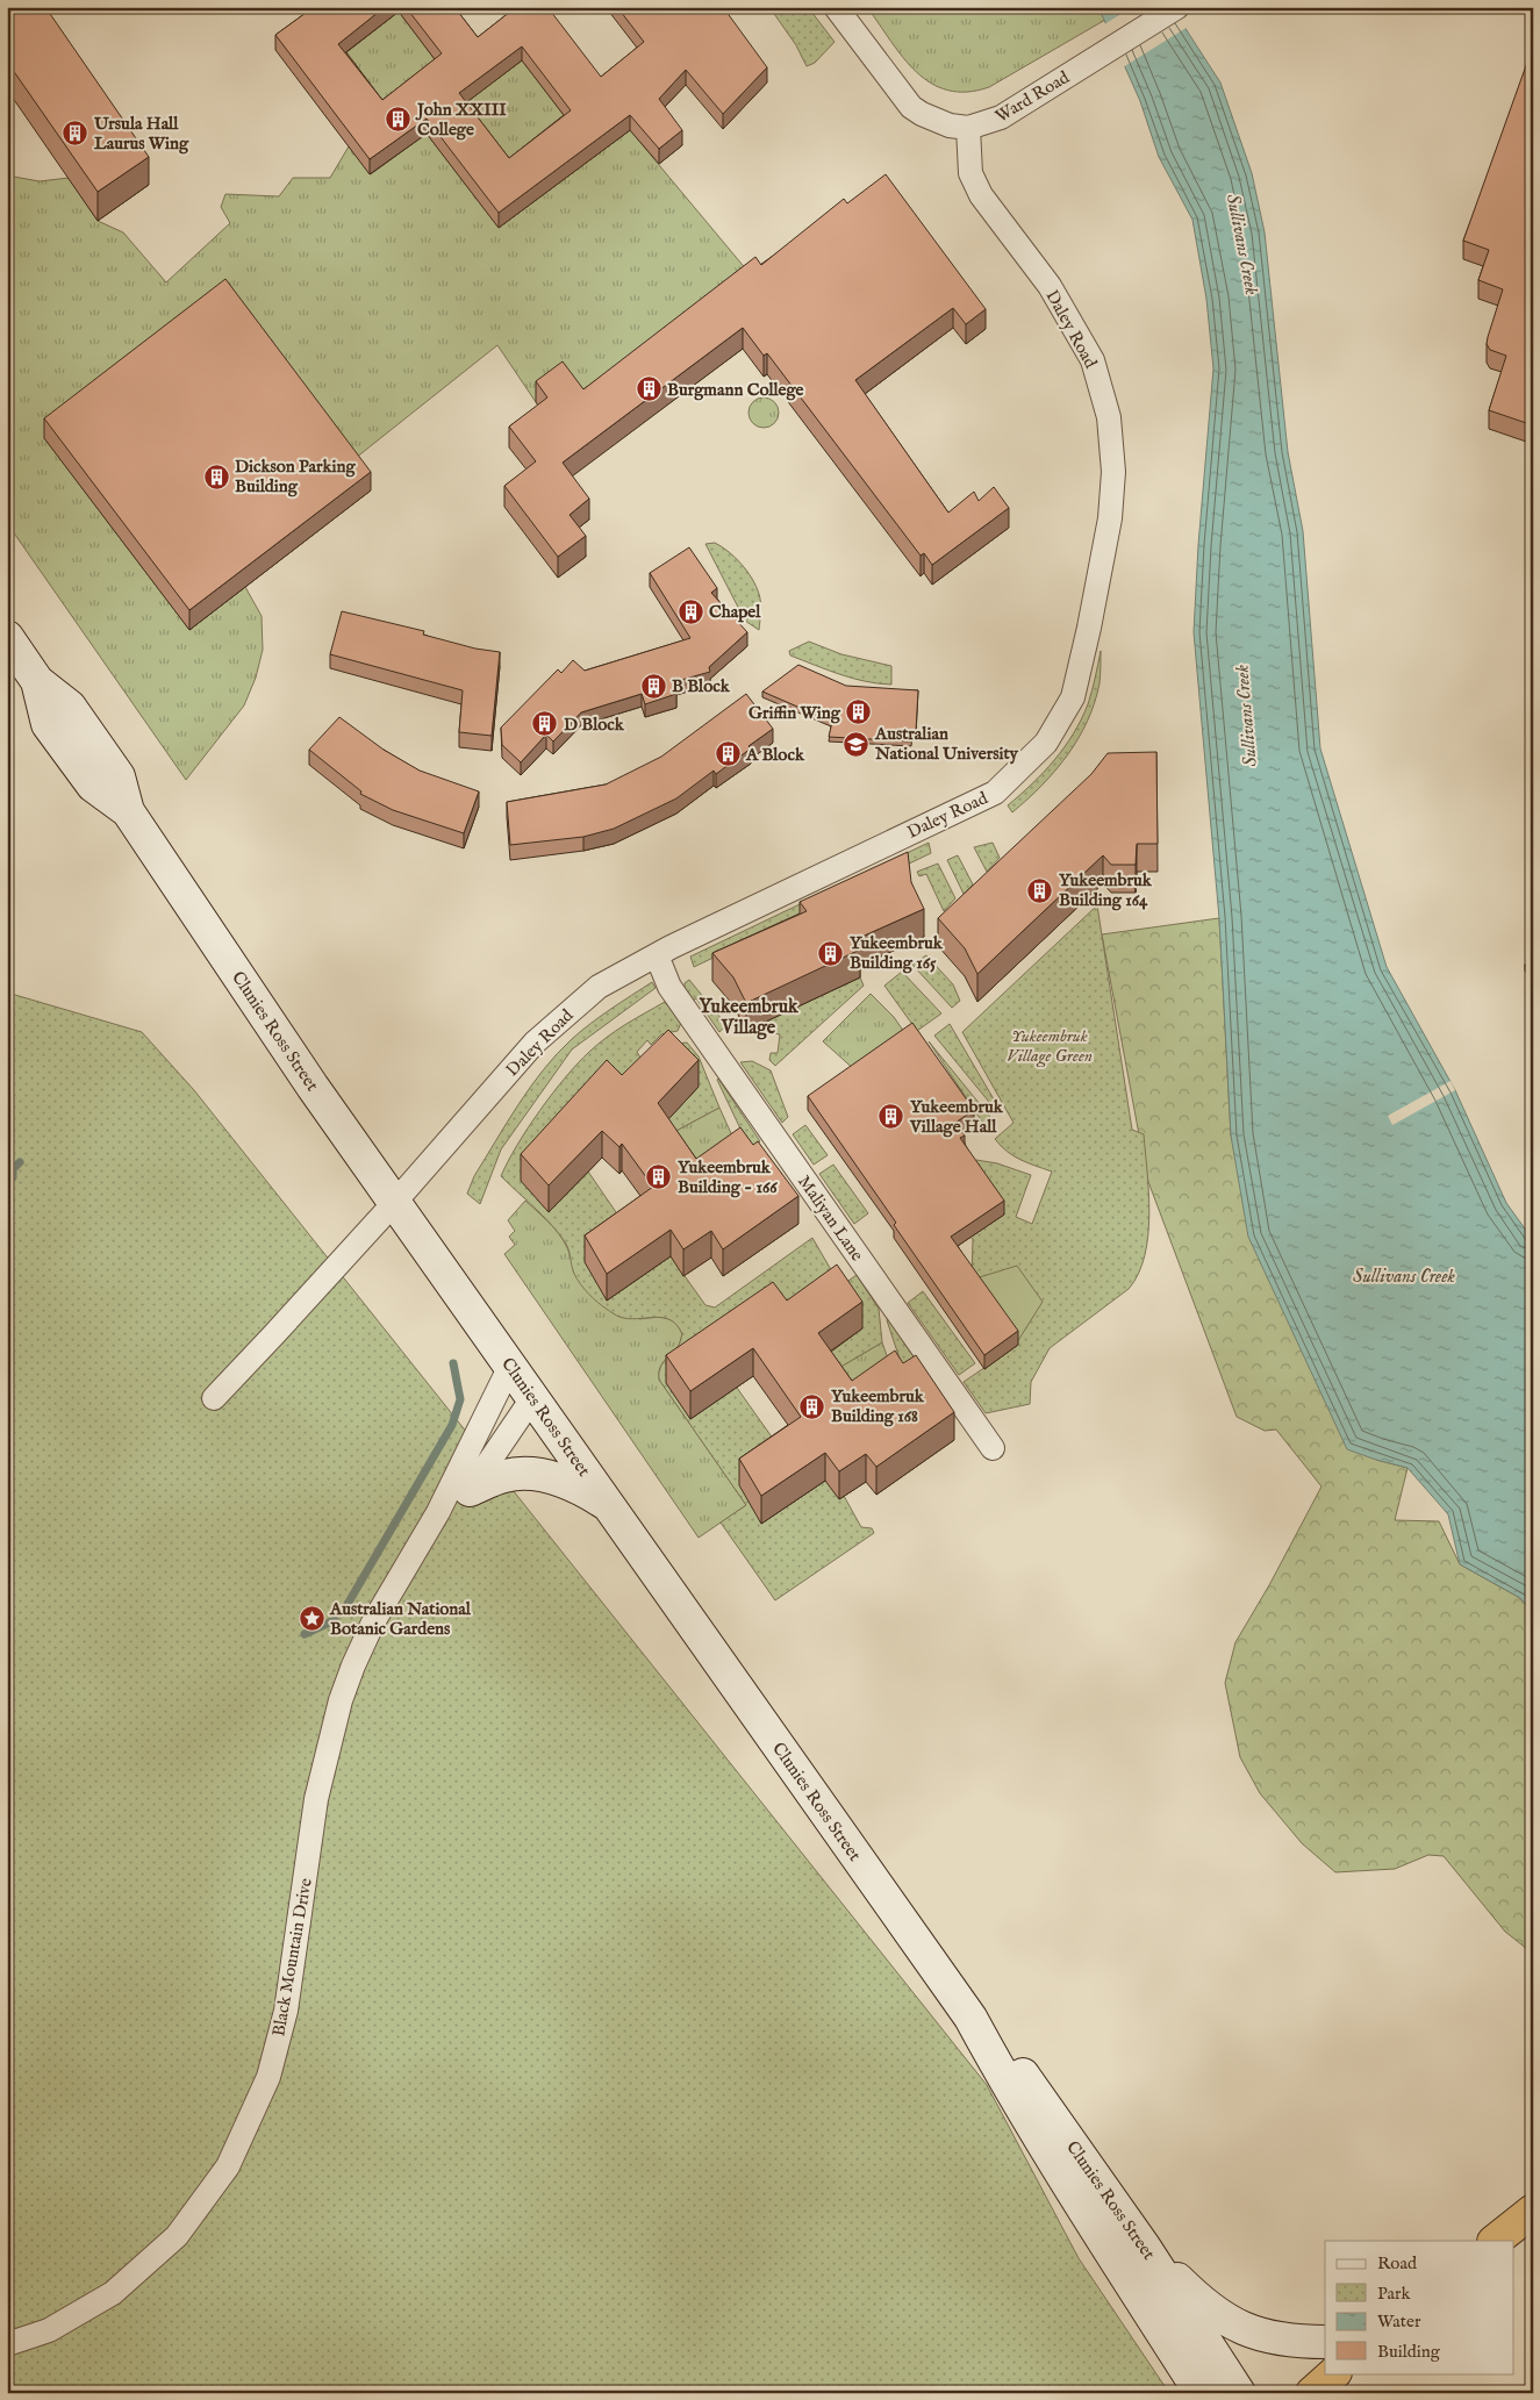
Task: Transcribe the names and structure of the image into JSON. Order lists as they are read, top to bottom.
{
  "streets": {
    "street": [
      "Ward Road",
      "Daley Road",
      "Clunies Ross Street",
      "Maliyan Lane",
      "Black Mountain Drive"
    ]
  },
  "crossings": [
    ["Ward Road", "Daley Road"],
    ["Daley Road", "Clunies Ross Street"],
    ["Daley Road", "Maliyan Lane"],
    ["Clunies Ross Street", "Black Mountain Drive"]
  ],
  "districts": ["Yukeembruk Village"],
  "water": ["Sullivans Creek"],
  "parks": ["Yukeembruk Village Green"],
  "places": {
    "building": [
      "John XXIII College",
      "Ursula Hall Laurus Wing",
      "Burgmann College",
      "Dickson Parking Building",
      "Chapel",
      "B Block",
      "Griffin Wing",
      "D Block",
      "A Block",
      "Yukeembruk Building 164",
      "Yukeembruk Building 165",
      "Yukeembruk Village Hall",
      "Yukeembruk Building - 166",
      "Yukeembruk Building 168"
    ],
    "school or university": ["Australian National University"],
    "place": ["Australian National Botanic Gardens"]
  },
  "legend": [
    "Road",
    "Park",
    "Water",
    "Building"
  ]
}
